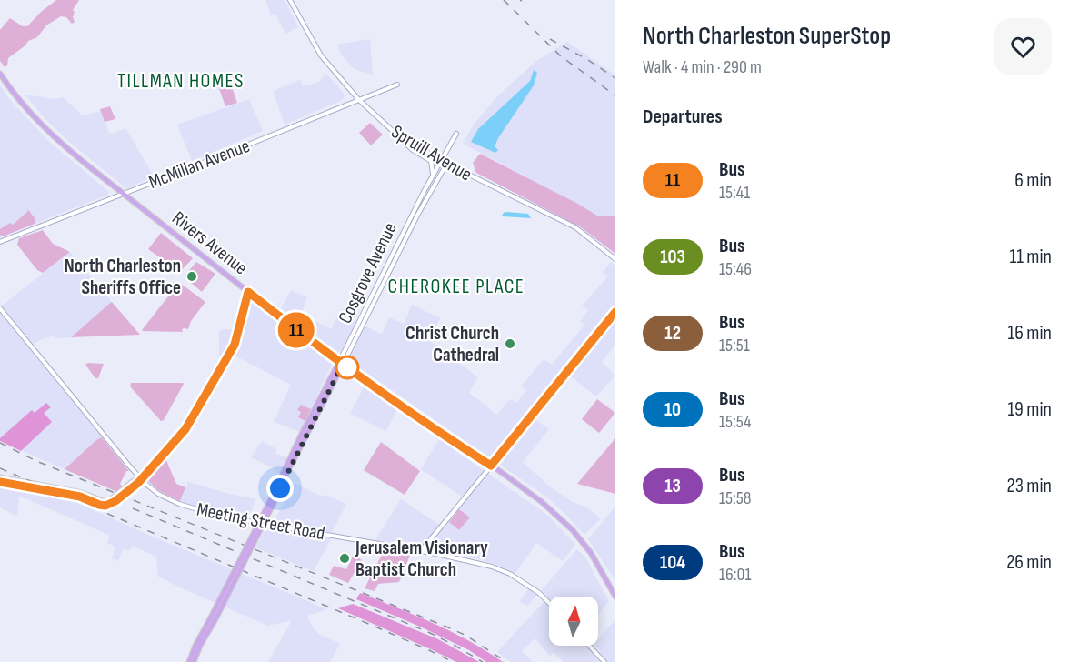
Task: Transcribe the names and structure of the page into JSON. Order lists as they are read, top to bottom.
{
  "streets": {
    "main road": ["Rivers Avenue", "Cosgrove Avenue"],
    "street": ["Spruill Avenue", "McMillan Avenue", "Meeting Street Road"]
  },
  "crossings": [
    ["Spruill Avenue", "McMillan Avenue"],
    ["Spruill Avenue", "Cosgrove Avenue"],
    ["McMillan Avenue", "Rivers Avenue"],
    ["Rivers Avenue", "Cosgrove Avenue"]
  ],
  "districts": ["TILLMAN HOMES", "CHEROKEE PLACE"],
  "places": ["North Charleston Sheriffs Office", "Christ Church Cathedral", "Jerusalem Visionary Baptist Church"],
  "lines": ["bus line 11"],
  "north": "top",
  "page": {
    "on_map": "11",
    "heading": [
      ["North Charleston SuperStop", "Walk · 4 min · 290 m"],
      "Departures"
    ],
    "list": [
      {
        "mark": "11",
        "name": "Bus",
        "note": "15:41",
        "value": "6 min"
      },
      {
        "mark": "103",
        "name": "Bus",
        "note": "15:46",
        "value": "11 min"
      },
      {
        "mark": "12",
        "name": "Bus",
        "note": "15:51",
        "value": "16 min"
      },
      {
        "mark": "10",
        "name": "Bus",
        "note": "15:54",
        "value": "19 min"
      },
      {
        "mark": "13",
        "name": "Bus",
        "note": "15:58",
        "value": "23 min"
      },
      {
        "mark": "104",
        "name": "Bus",
        "note": "16:01",
        "value": "26 min"
      }
    ]
  }
}
